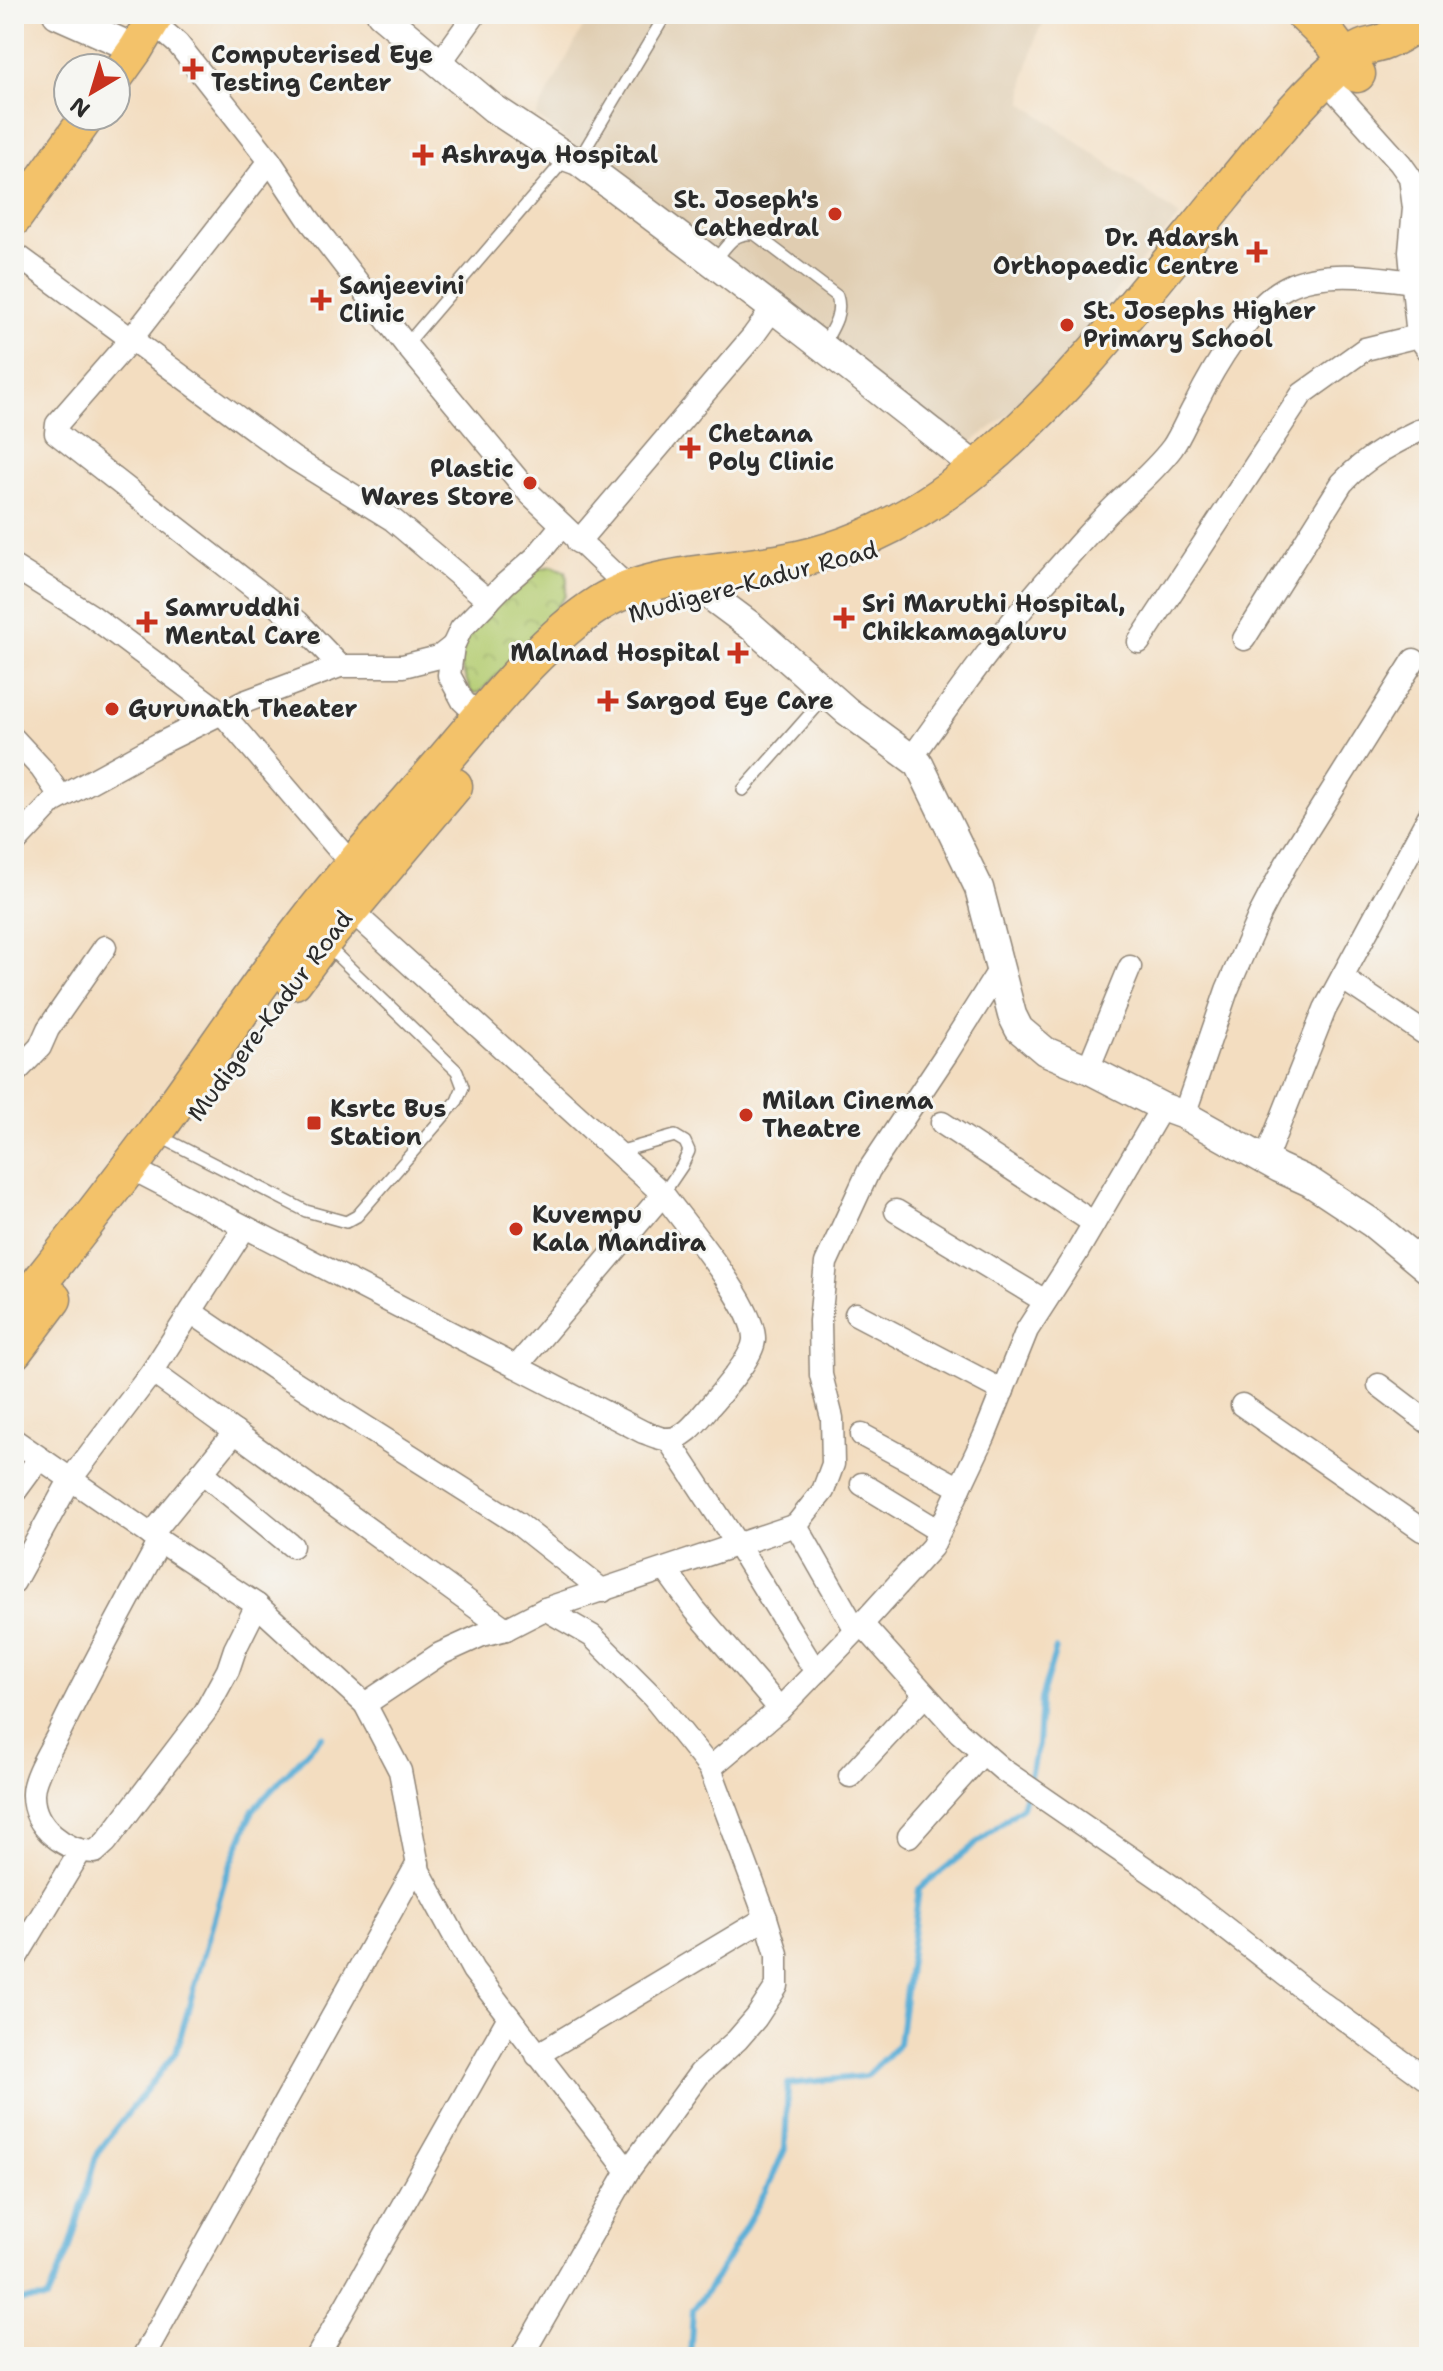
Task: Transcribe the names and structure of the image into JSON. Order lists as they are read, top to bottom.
{
  "streets": {
    "highway": ["Mudigere-Kadur Road"]
  },
  "places": {
    "health": [
      "Computerised Eye Testing Center",
      "Ashraya Hospital",
      "Dr. Adarsh Orthopaedic Centre",
      "Sanjeevini Clinic",
      "Chetana Poly Clinic",
      "Sri Maruthi Hospital, Chikkamagaluru",
      "Samruddhi Mental Care",
      "Malnad Hospital",
      "Sargod Eye Care"
    ],
    "other": [
      "St. Joseph's Cathedral",
      "St. Josephs Higher Primary School",
      "Plastic Wares Store",
      "Gurunath Theater",
      "Milan Cinema Theatre",
      "Kuvempu Kala Mandira"
    ],
    "transit": ["Ksrtc Bus Station"]
  },
  "north": "bottom left"
}
